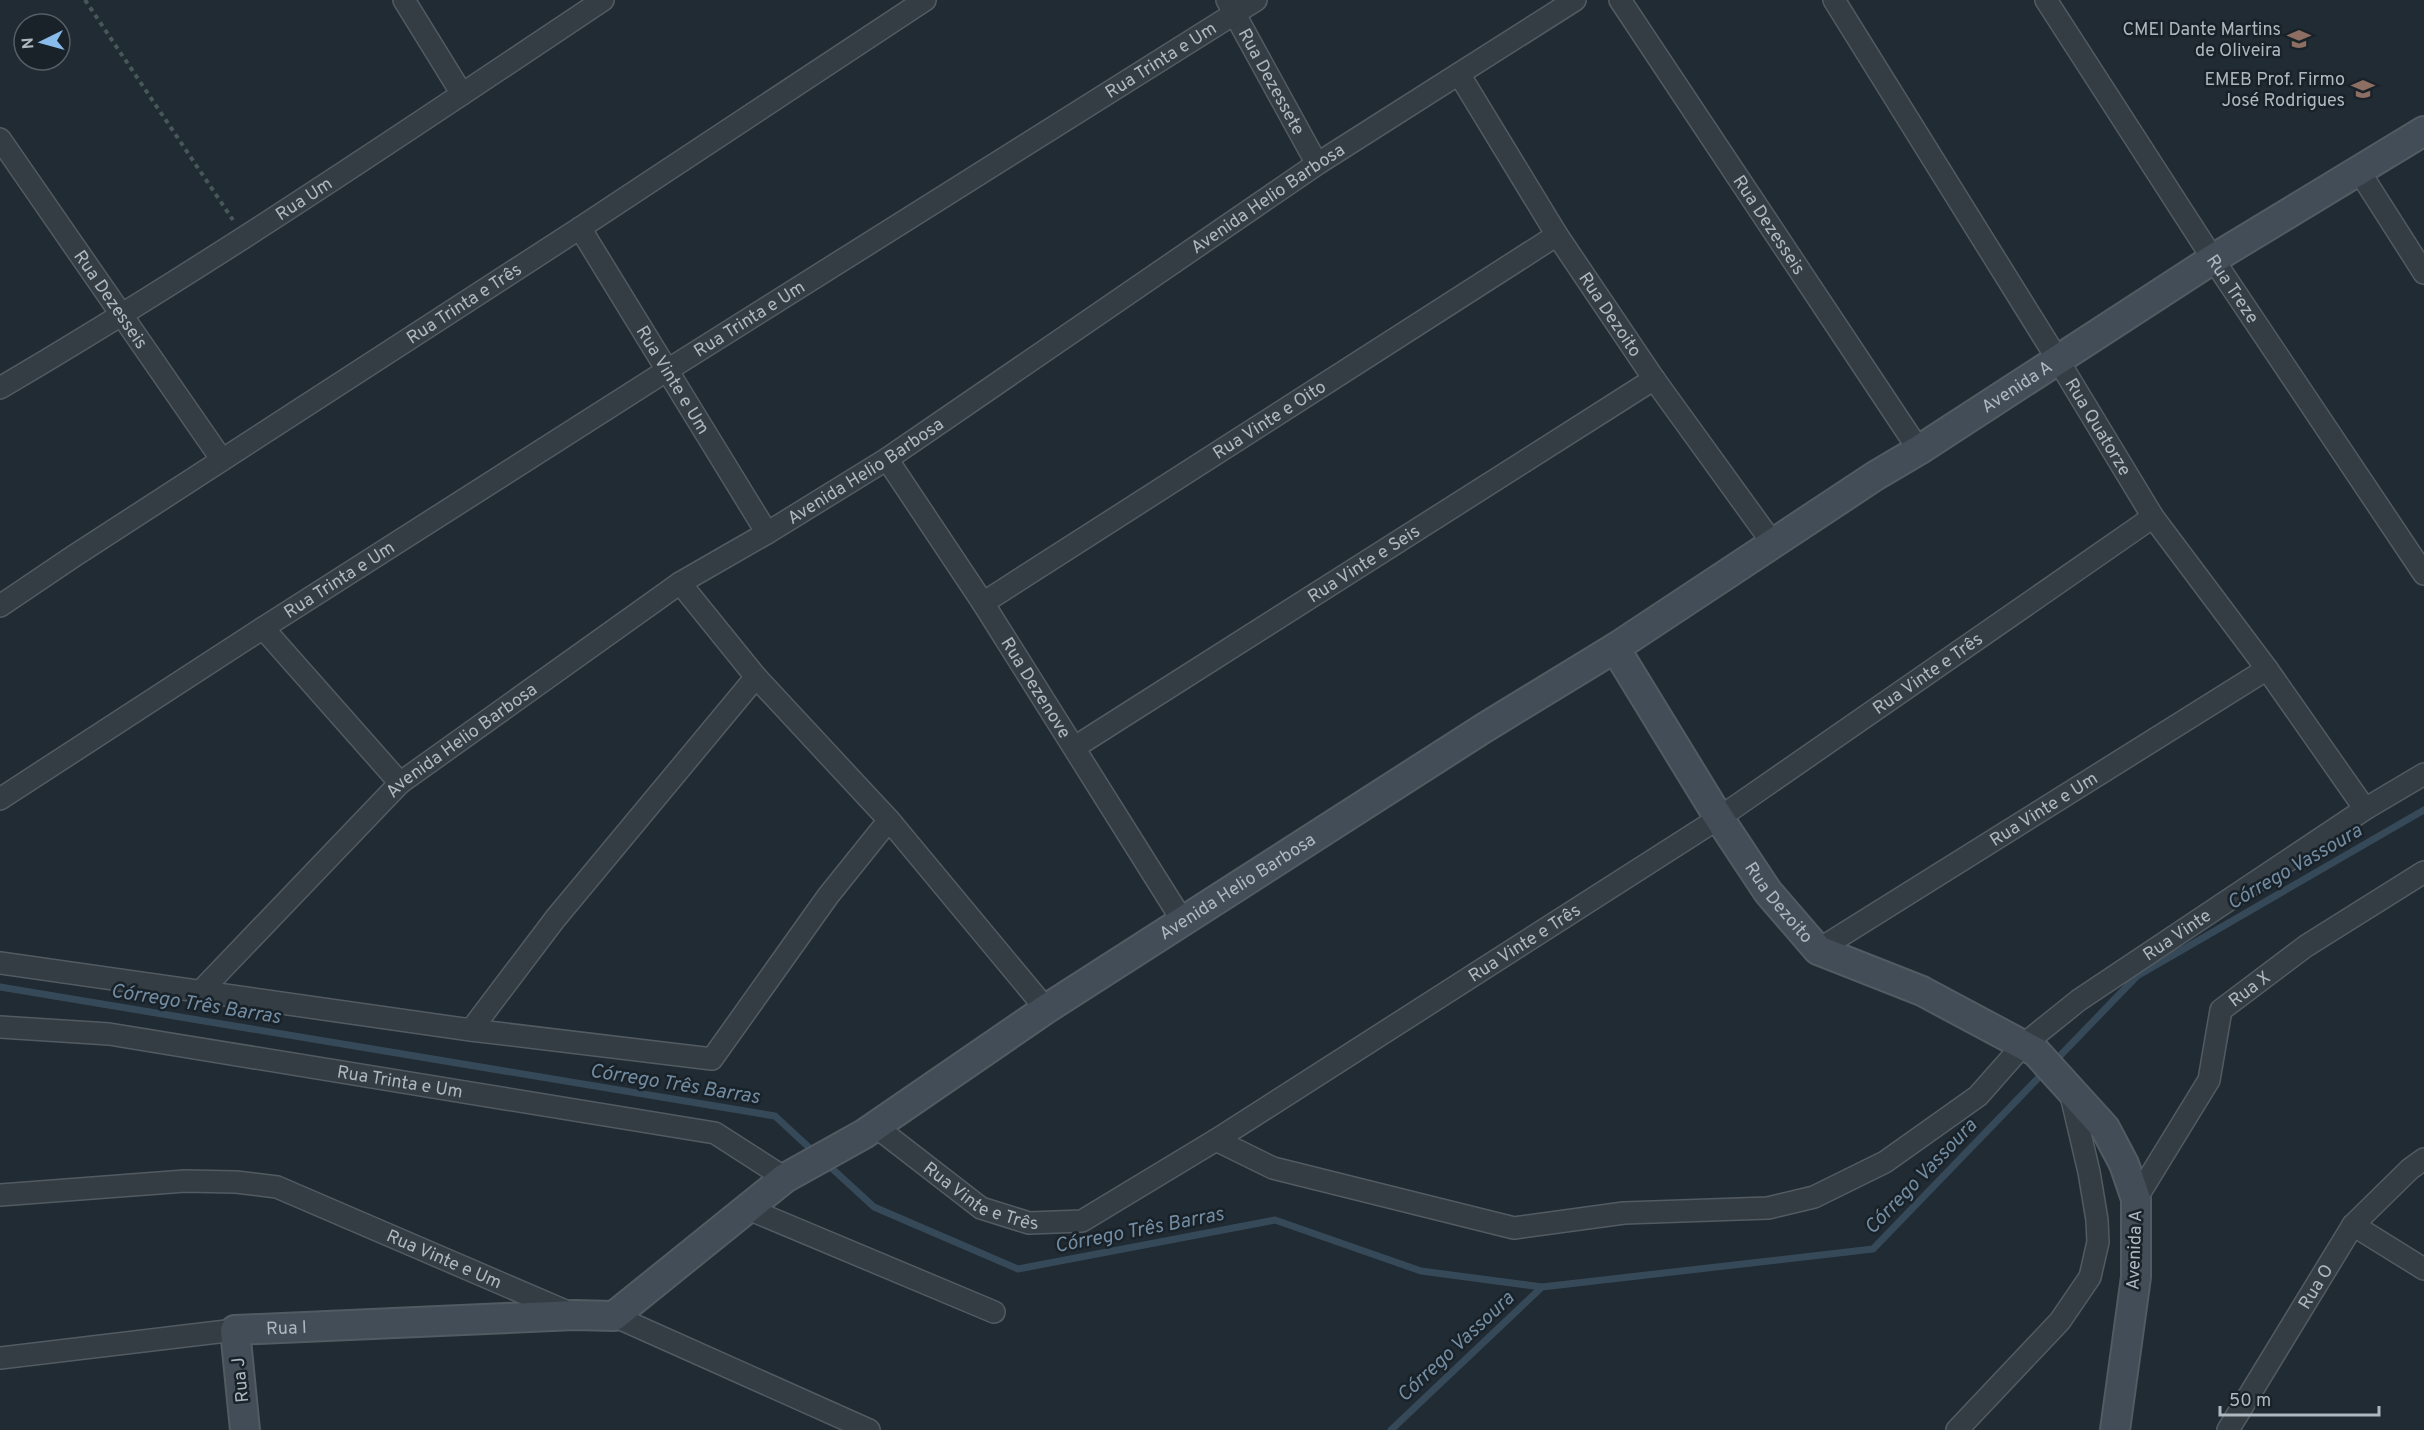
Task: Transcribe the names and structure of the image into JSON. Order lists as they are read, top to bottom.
{
  "streets": {
    "main road": [
      "Avenida Helio Barbosa",
      "Rua Dezoito",
      "Rua Vinte e Um",
      "Avenida A",
      "Rua I",
      "Rua J"
    ],
    "street": [
      "Rua Trinta e Um",
      "Rua Dezessete",
      "Rua Um",
      "Rua Dezesseis",
      "Rua Treze",
      "Rua Trinta e Três",
      "Rua Vinte e Oito",
      "Rua Quatorze",
      "Rua Vinte e Seis",
      "Rua Vinte e Três",
      "Rua Dezenove",
      "Rua Vinte",
      "Rua X",
      "Rua O"
    ]
  },
  "crossings": [
    ["Rua Trinta e Um", "Rua Dezessete"],
    ["Rua Trinta e Um", "Avenida Helio Barbosa"],
    ["Rua Trinta e Um", "Rua Vinte e Um"],
    ["Rua Dezessete", "Avenida Helio Barbosa"],
    ["Avenida Helio Barbosa", "Rua Dezoito"],
    ["Avenida Helio Barbosa", "Rua Vinte e Um"],
    ["Avenida Helio Barbosa", "Avenida A"],
    ["Avenida Helio Barbosa", "Rua Vinte e Três"],
    ["Avenida Helio Barbosa", "Rua Dezenove"],
    ["Rua Um", "Rua Dezesseis"],
    ["Rua Dezesseis", "Rua Trinta e Três"],
    ["Rua Dezesseis", "Avenida A"],
    ["Rua Treze", "Avenida A"],
    ["Rua Trinta e Três", "Rua Vinte e Um"],
    ["Rua Dezoito", "Rua Vinte e Um"],
    ["Rua Dezoito", "Avenida A"],
    ["Rua Dezoito", "Rua Vinte e Oito"],
    ["Rua Dezoito", "Rua Vinte e Seis"],
    ["Rua Dezoito", "Rua Vinte e Três"],
    ["Rua Dezoito", "Rua Vinte"],
    ["Rua Vinte e Um", "Rua Quatorze"],
    ["Rua Vinte e Um", "Rua I"],
    ["Avenida A", "Rua Quatorze"],
    ["Avenida A", "Rua X"],
    ["Rua Vinte e Oito", "Rua Dezenove"],
    ["Rua Quatorze", "Rua Vinte e Três"],
    ["Rua Quatorze", "Rua Vinte"],
    ["Rua Vinte e Seis", "Rua Dezenove"],
    ["Rua Vinte e Três", "Rua Vinte"],
    ["Rua I", "Rua J"]
  ],
  "water": ["Córrego Vassoura", "Córrego Três Barras"],
  "places": {
    "school or university": ["CMEI Dante Martins de Oliveira", "EMEB Prof. Firmo José Rodrigues"]
  },
  "scale_bar": "50 m",
  "north": "left"
}
